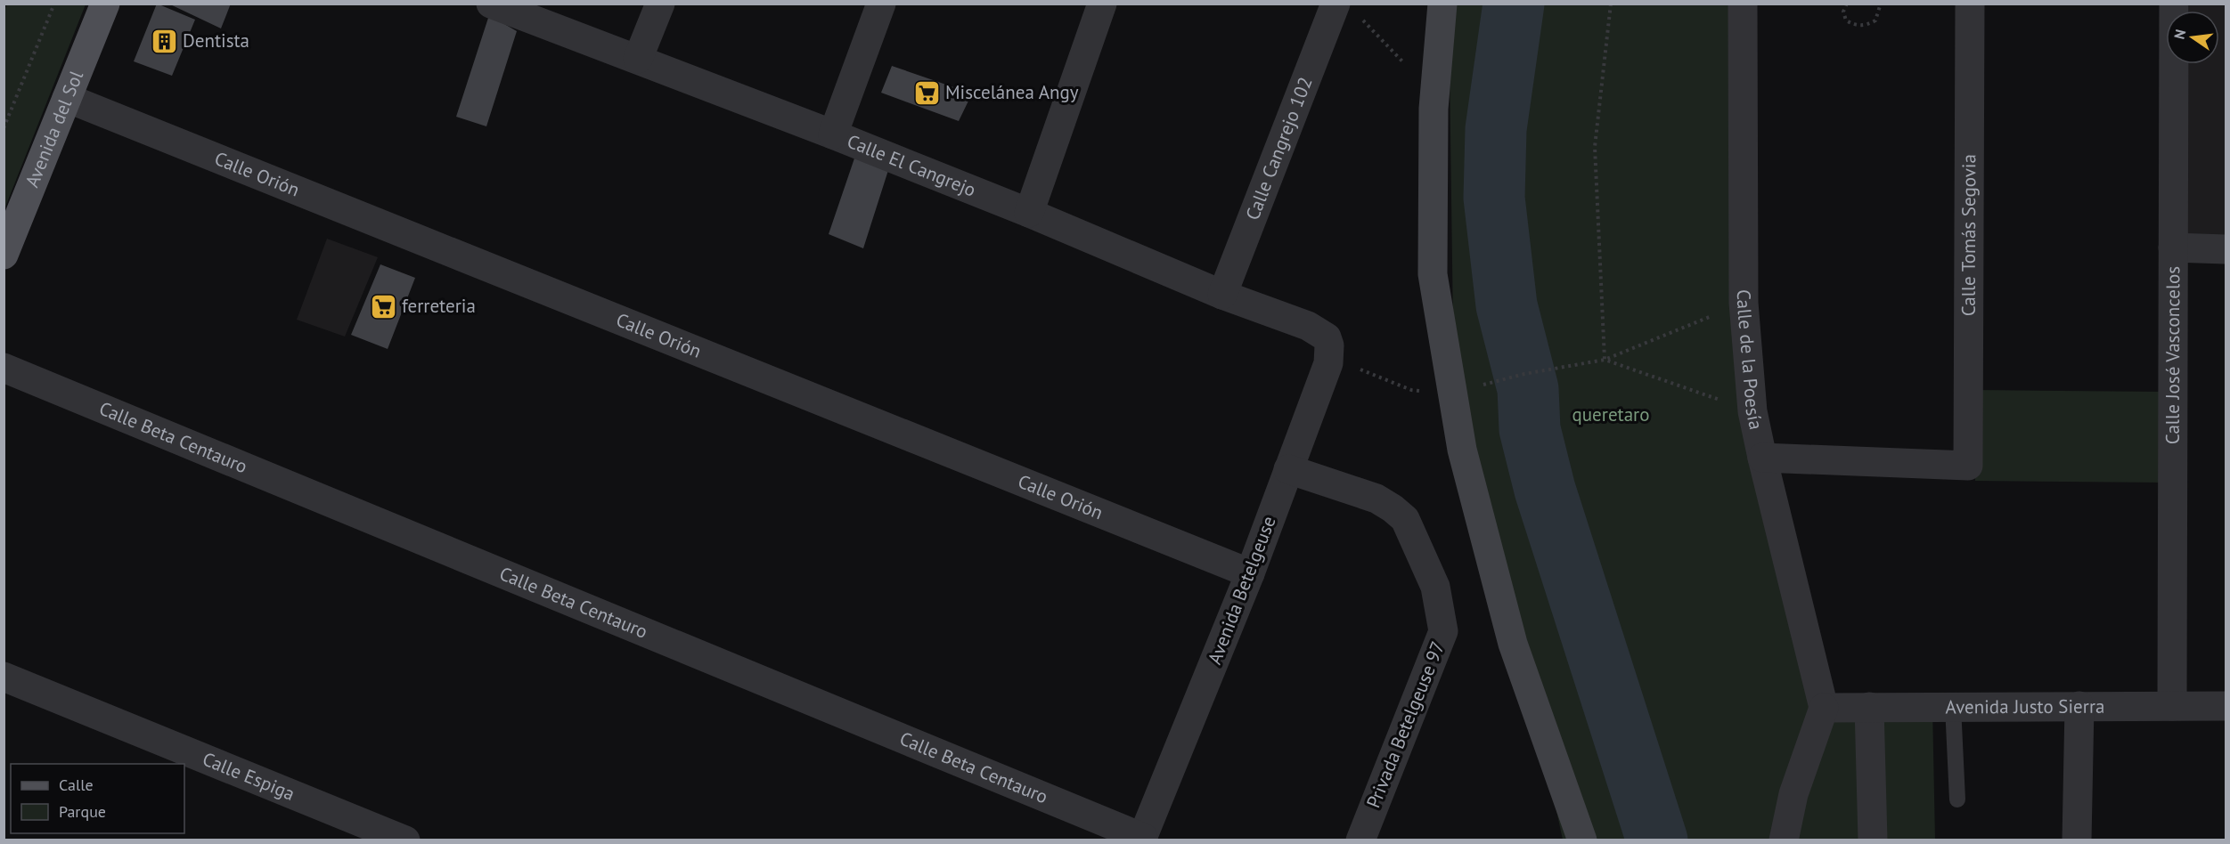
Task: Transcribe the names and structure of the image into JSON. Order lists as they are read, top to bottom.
{
  "streets": {
    "main road": ["Avenida del Sol"],
    "street": [
      "Calle Cangrejo 102",
      "Calle El Cangrejo",
      "Calle Orión",
      "Calle Tomás Segovia",
      "Calle José Vasconcelos",
      "Calle de la Poesía",
      "Calle Beta Centauro",
      "Avenida Betelgeuse",
      "Avenida Justo Sierra",
      "Privada Betelgeuse 97",
      "Calle Espiga"
    ]
  },
  "crossings": [
    ["Avenida del Sol", "Calle Orión"],
    ["Calle Cangrejo 102", "Calle El Cangrejo"],
    ["Calle El Cangrejo", "Avenida Betelgeuse"],
    ["Calle Orión", "Avenida Betelgeuse"],
    ["Calle Tomás Segovia", "Calle de la Poesía"],
    ["Calle José Vasconcelos", "Avenida Justo Sierra"],
    ["Calle de la Poesía", "Avenida Justo Sierra"],
    ["Calle Beta Centauro", "Avenida Betelgeuse"],
    ["Avenida Betelgeuse", "Privada Betelgeuse 97"]
  ],
  "parks": ["queretaro"],
  "places": {
    "building": ["Dentista"],
    "supermarket": ["Miscelánea Angy", "ferreteria"]
  },
  "legend": ["Calle", "Parque"],
  "north": "left"
}
